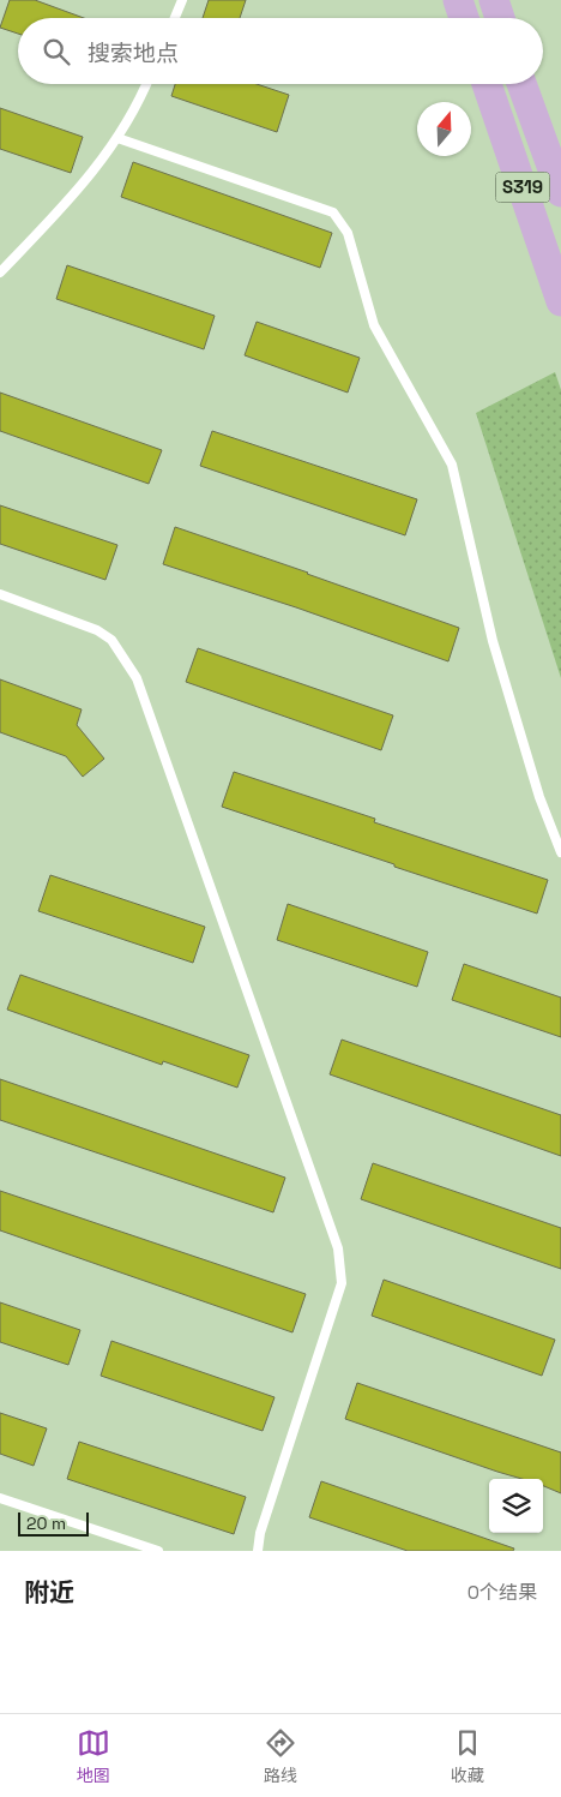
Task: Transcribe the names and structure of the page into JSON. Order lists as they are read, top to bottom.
{
  "streets": {
    "main road": ["S319"]
  },
  "scale_bar": "20 m",
  "north": "top",
  "page": {
    "search": "搜索地点",
    "scale": "20 m",
    "heading": ["附近", "0个结果"],
    "nav": ["地图", "路线", "收藏"]
  }
}
